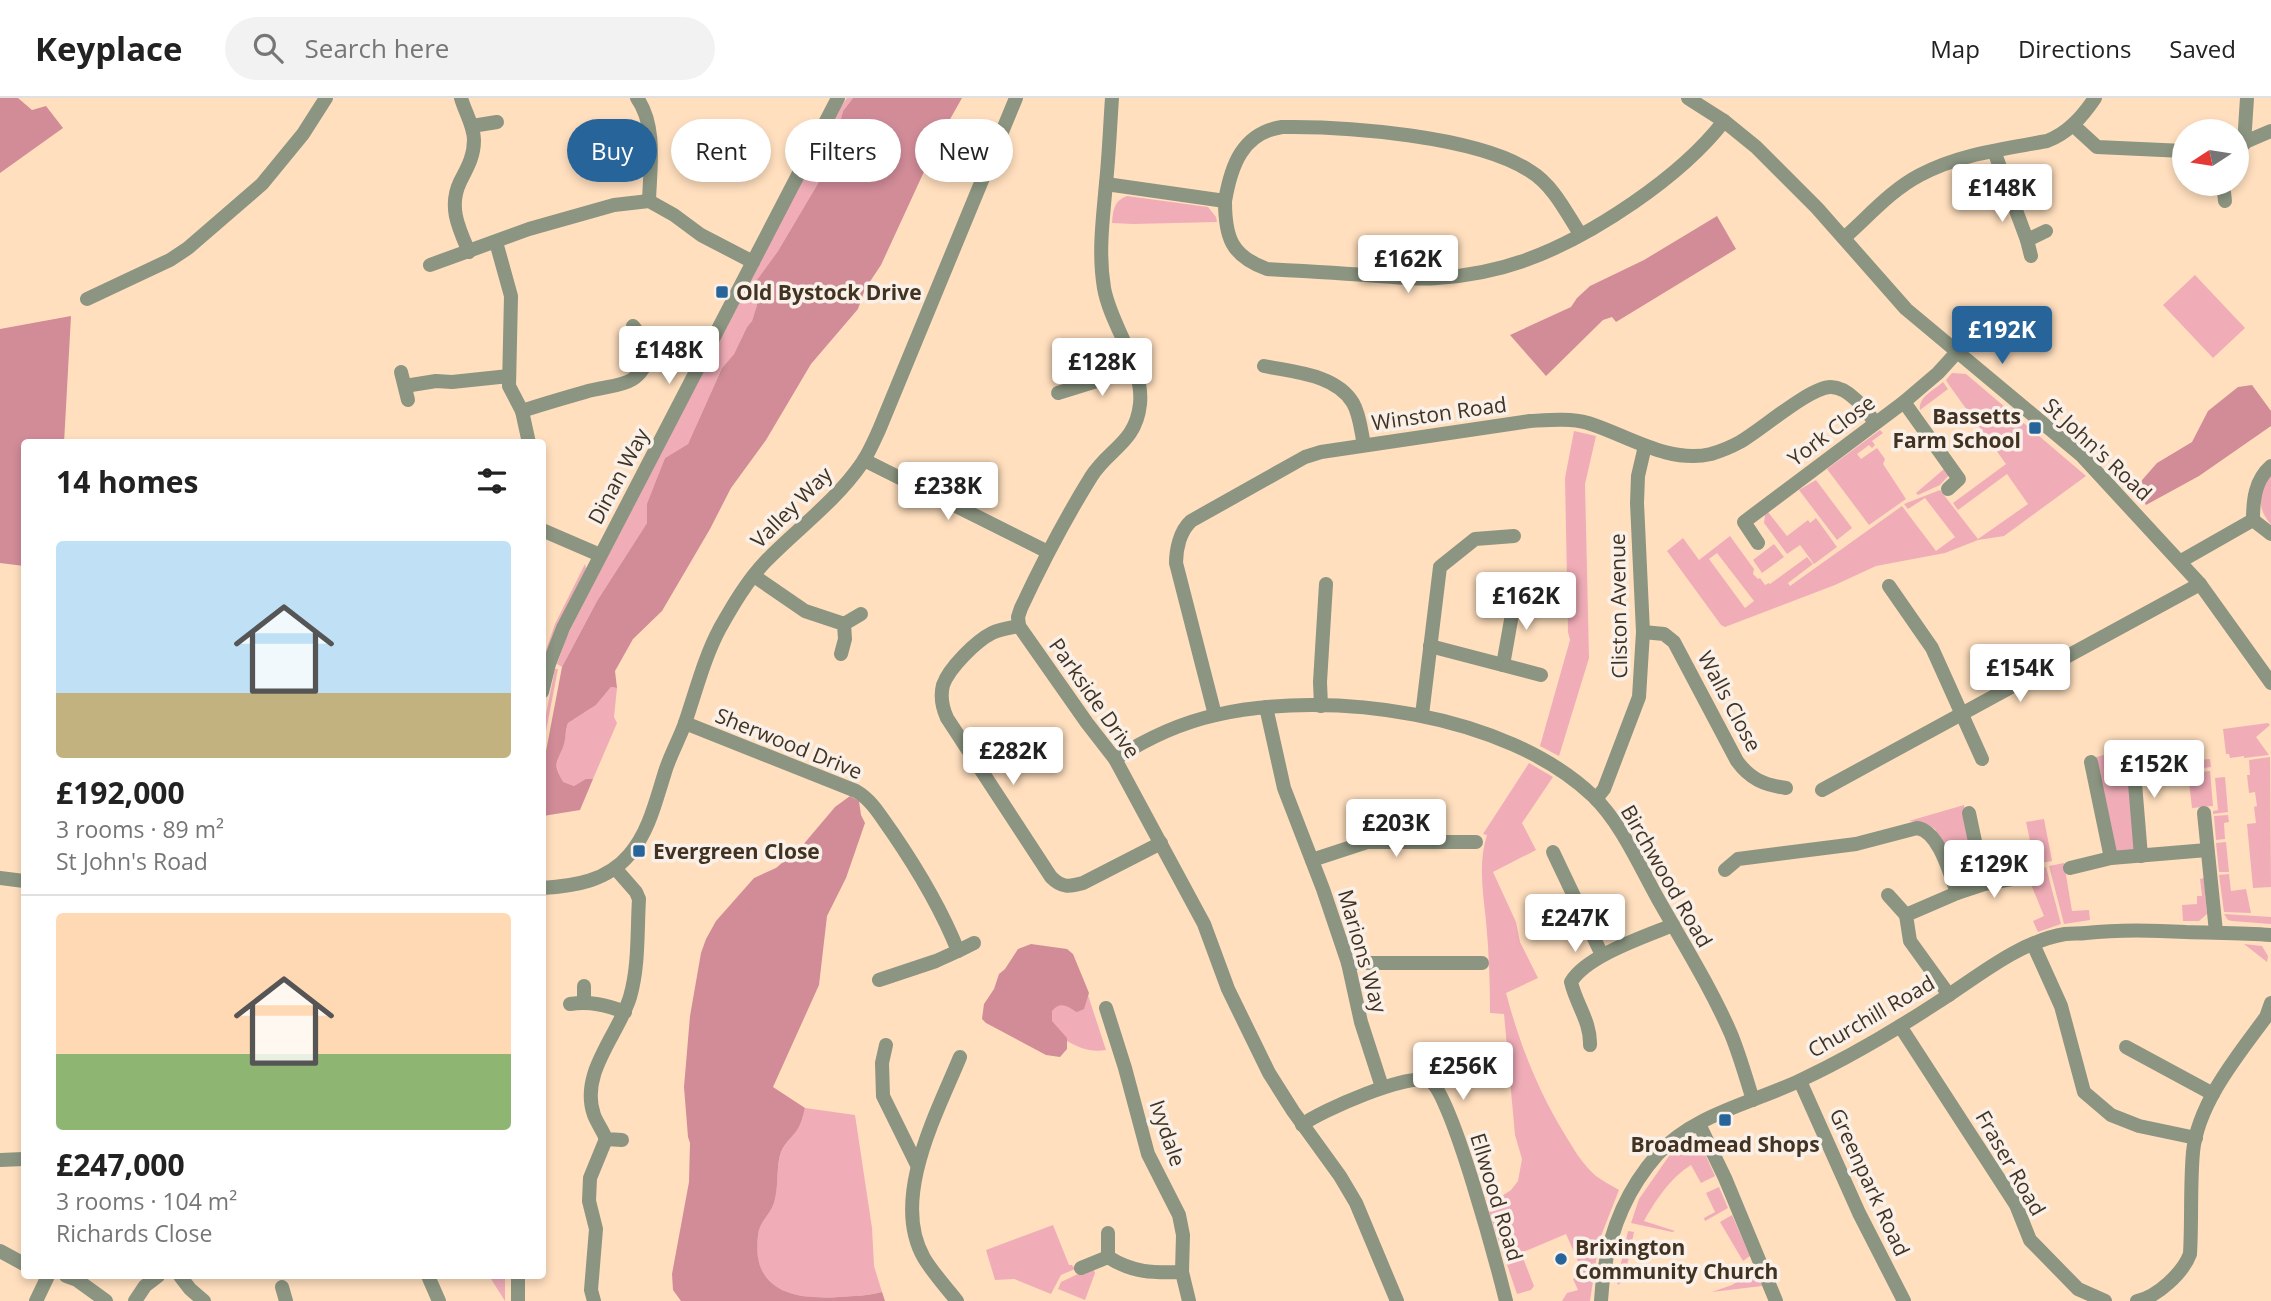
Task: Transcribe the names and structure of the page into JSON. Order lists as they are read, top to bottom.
{
  "streets": {
    "street": [
      "Winston Road",
      "York Close",
      "St John's Road",
      "Dinan Way",
      "Valley Way",
      "Cliston Avenue",
      "Parkside Drive",
      "Walls Close",
      "Sherwood Drive",
      "Birchwood Road",
      "Marions Way",
      "Churchill Road",
      "Ivydale",
      "Fraser Road",
      "Greenpark Road",
      "Ellwood Road"
    ]
  },
  "crossings": [
    ["Winston Road", "York Close"],
    ["Winston Road", "Cliston Avenue"],
    ["Winston Road", "Birchwood Road"],
    ["York Close", "St John's Road"],
    ["Valley Way", "Sherwood Drive"],
    ["Cliston Avenue", "Walls Close"],
    ["Cliston Avenue", "Birchwood Road"],
    ["Parkside Drive", "Birchwood Road"],
    ["Parkside Drive", "Ellwood Road"],
    ["Birchwood Road", "Marions Way"],
    ["Birchwood Road", "Churchill Road"],
    ["Marions Way", "Ellwood Road"],
    ["Churchill Road", "Fraser Road"],
    ["Churchill Road", "Greenpark Road"]
  ],
  "places": {
    "transit": [
      "Old Bystock Drive",
      "Bassetts Farm School",
      "Evergreen Close",
      "Broadmead Shops"
    ],
    "other": ["Brixington Community Church"]
  },
  "north": "left",
  "page": {
    "header": "Keyplace",
    "search": "Search here",
    "nav": ["Map", "Directions", "Saved"],
    "chip": [
      "Buy",
      "Rent",
      "Filters",
      "New"
    ],
    "price": [
      "£148K",
      "£162K",
      "£192K",
      "£148K",
      "£128K",
      "£238K",
      "£162K",
      "£154K",
      "£282K",
      "£152K",
      "£203K",
      "£129K",
      "£247K",
      "£256K"
    ],
    "heading": "14 homes",
    "list": [
      {
        "name": "£192,000",
        "note": "3 rooms · 89 m² · St John's Road"
      },
      {
        "name": "£247,000",
        "note": "3 rooms · 104 m² · Richards Close"
      }
    ]
  }
}
